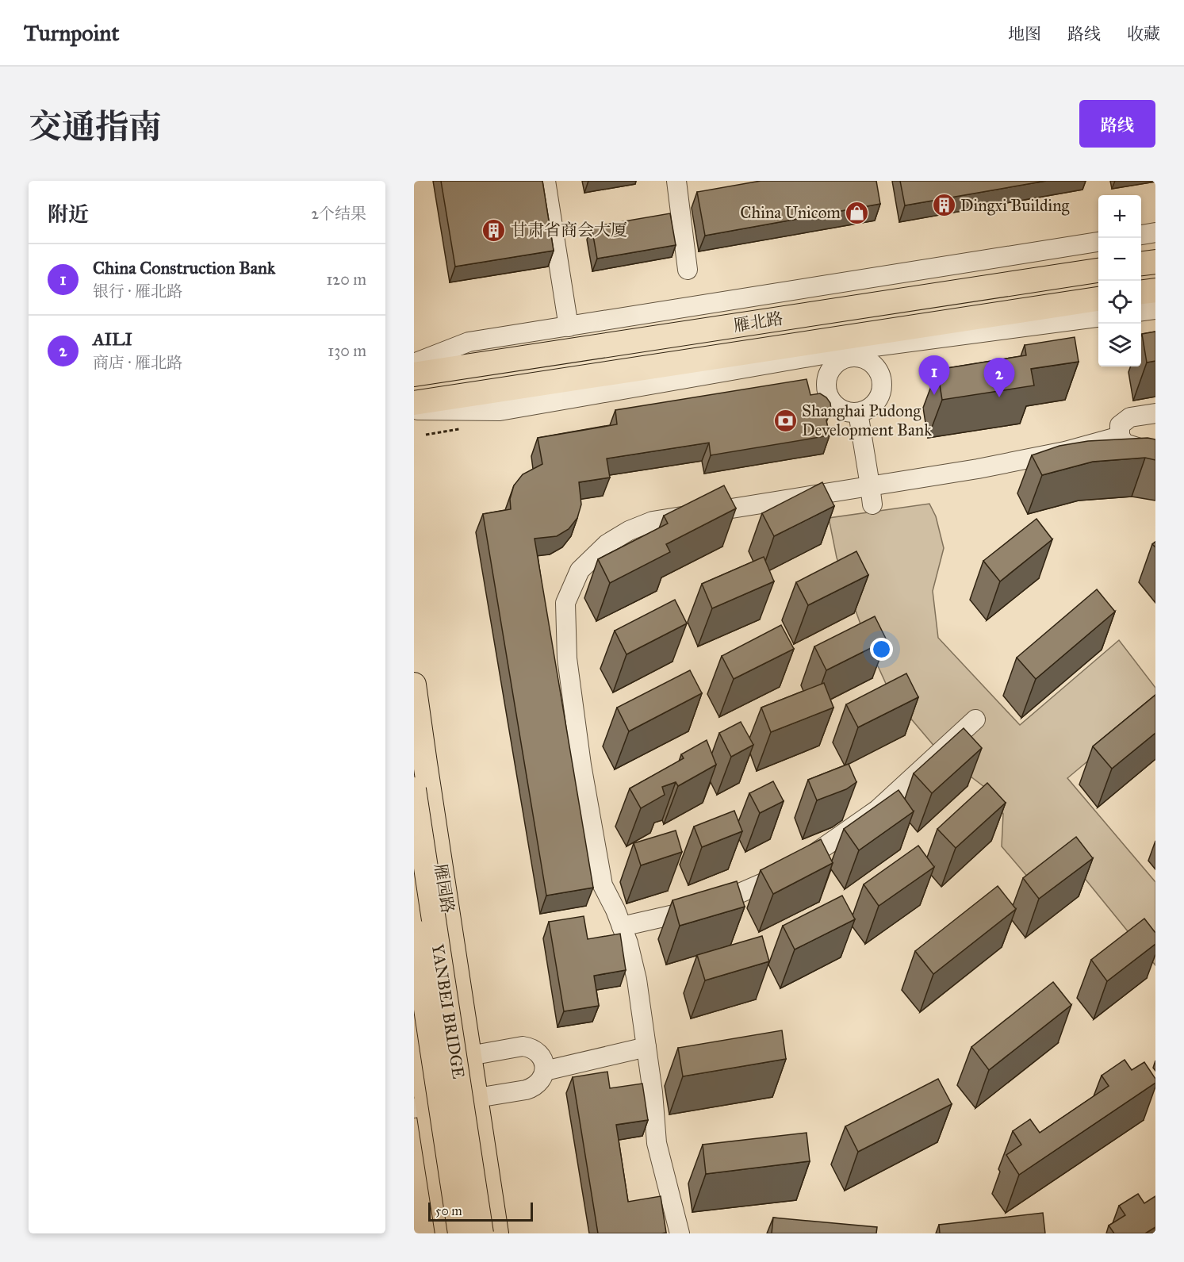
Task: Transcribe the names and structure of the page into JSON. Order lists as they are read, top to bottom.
{
  "streets": {
    "main road": ["雁北路", "雁园路", "YANBEI BRIDGE"]
  },
  "places": {
    "building": ["Dingxi Building", "甘肃省商会大厦"],
    "shop": ["China Unicom"],
    "bank": ["Shanghai Pudong Development Bank"]
  },
  "scale_bar": "50 m",
  "page": {
    "header": "Turnpoint",
    "nav": ["地图", "路线", "收藏"],
    "title": "交通指南",
    "buttons": "路线",
    "heading": ["附近", "2个结果"],
    "map_buttons": ["+", "−"],
    "list": [
      {
        "mark": "1",
        "name": "China Construction Bank",
        "note": "银行 · 雁北路",
        "value": "120 m"
      },
      {
        "mark": "2",
        "name": "AILI",
        "note": "商店 · 雁北路",
        "value": "130 m"
      }
    ],
    "pins": ["1", "2"],
    "scale": "50 m"
  }
}
